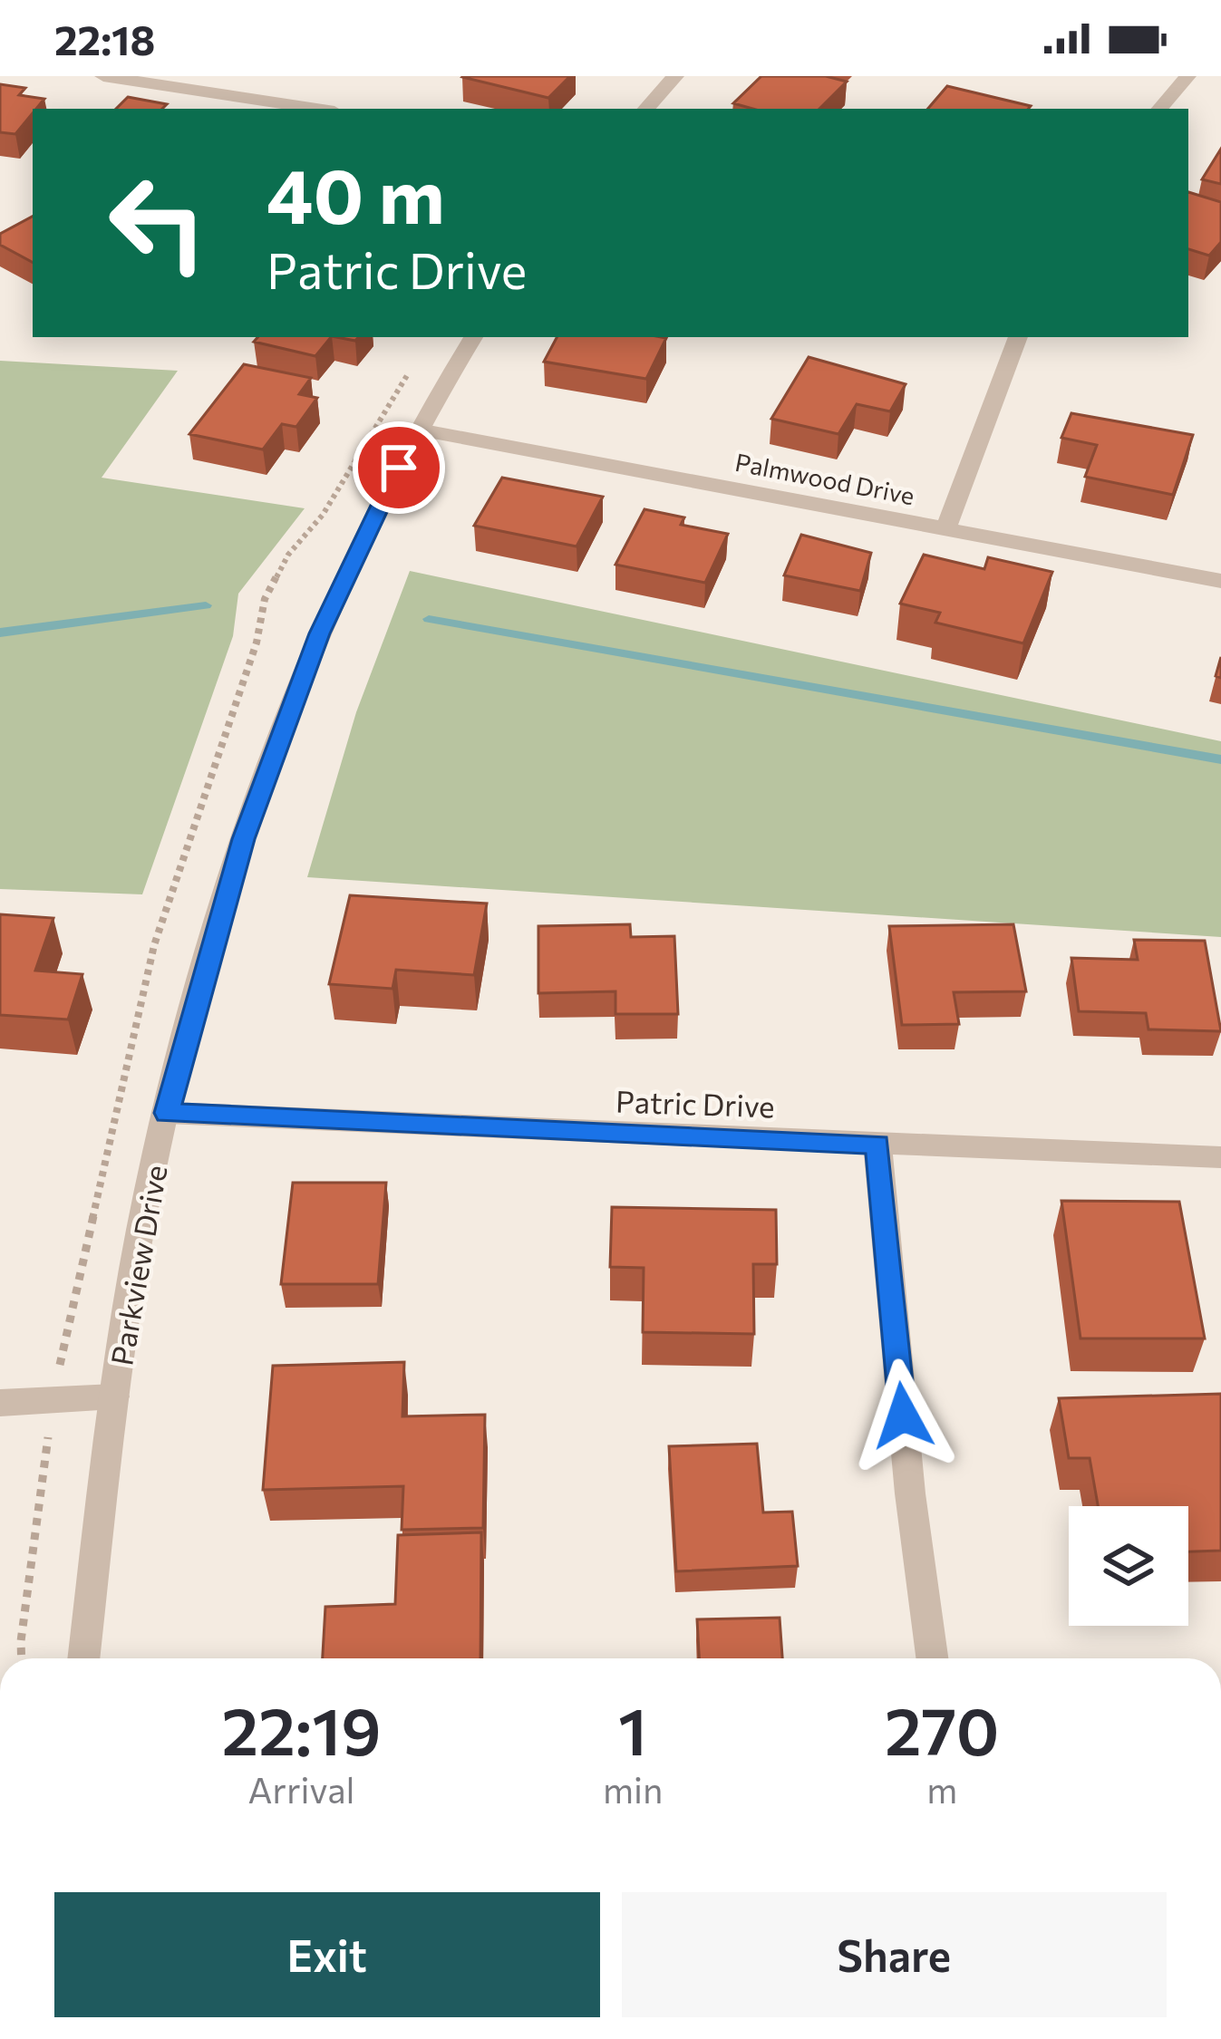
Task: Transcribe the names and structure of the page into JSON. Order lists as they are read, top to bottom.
{
  "streets": {
    "street": ["Palmwood Drive", "Patric Drive", "Parkview Drive"]
  },
  "crossings": [
    ["Palmwood Drive", "Parkview Drive"],
    ["Patric Drive", "Parkview Drive"]
  ],
  "page": {
    "status": "22:18",
    "turn": ["40 m", "Patric Drive"],
    "eta": [
      "22:19",
      "Arrival",
      "1",
      "min",
      "270",
      "m"
    ],
    "buttons": ["Exit", "Share"]
  }
}
